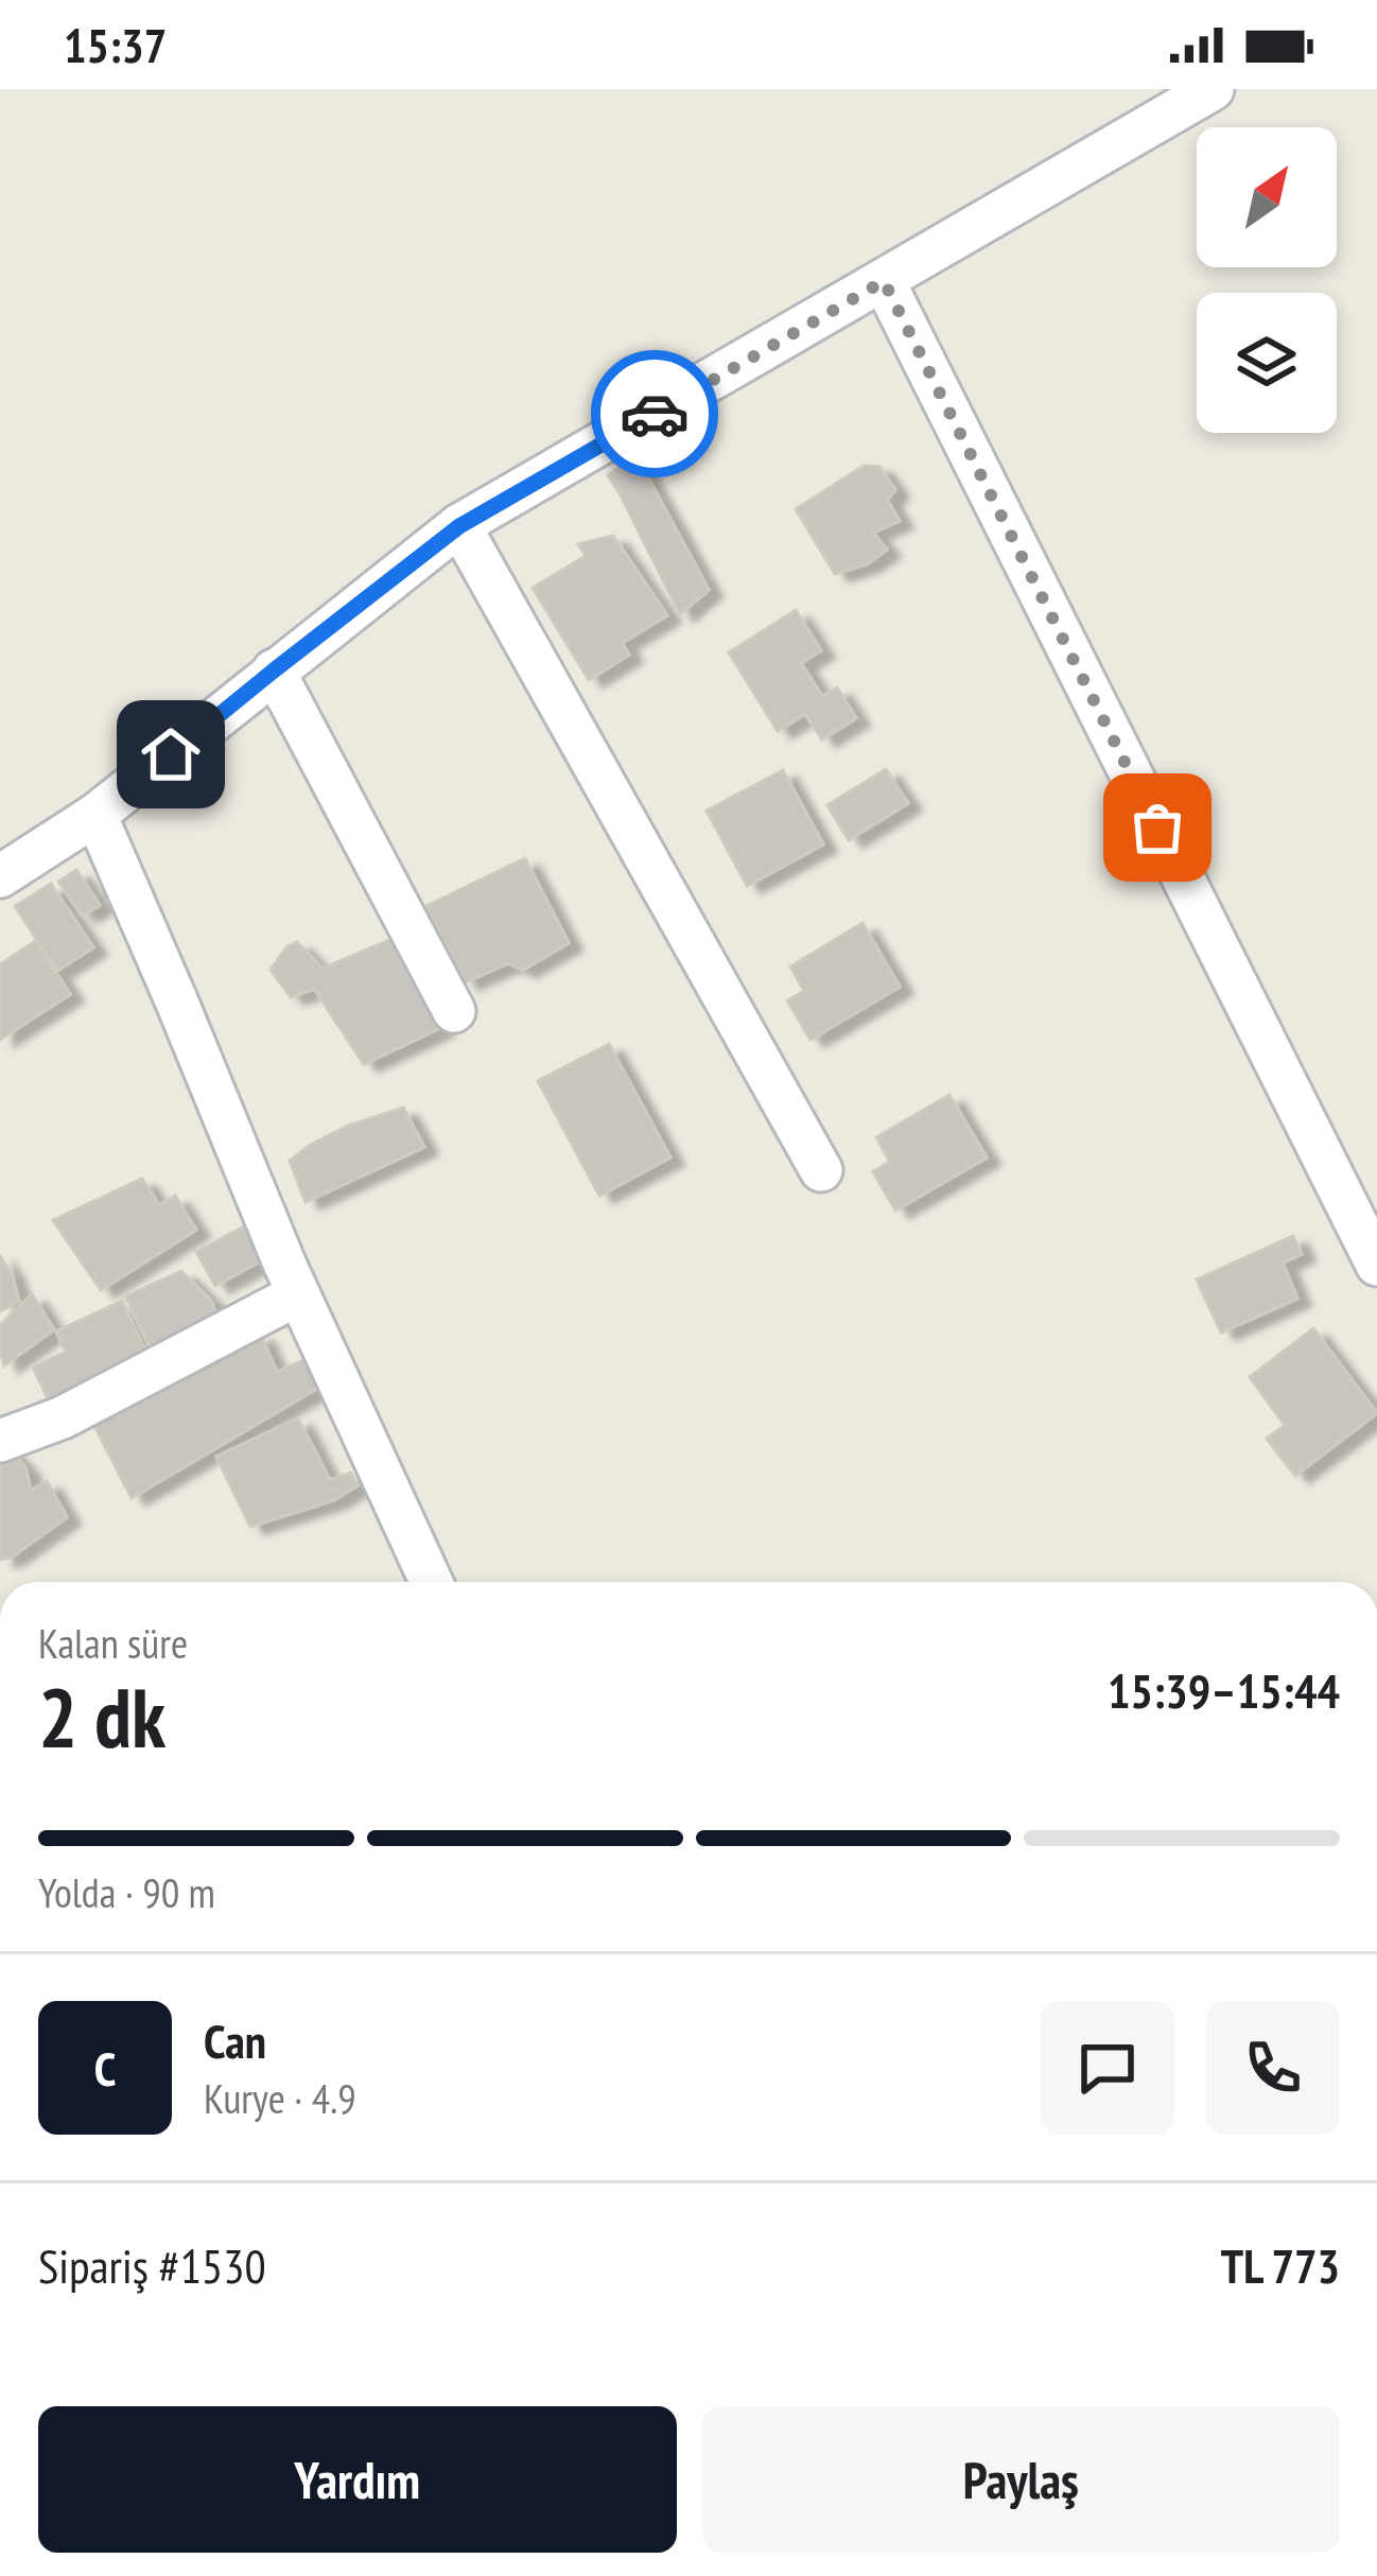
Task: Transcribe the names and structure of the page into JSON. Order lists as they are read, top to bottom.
{
  "north": "top right",
  "page": {
    "status": "15:37",
    "heading": ["2 dk", "Kalan süre", "15:39–15:44"],
    "panel": [
      "Can",
      "Kurye · 4.9",
      "Sipariş #1530",
      "TL 773"
    ],
    "bar": "Yolda · 90 m",
    "round": "C",
    "buttons": ["Yardım", "Paylaş"]
  }
}
